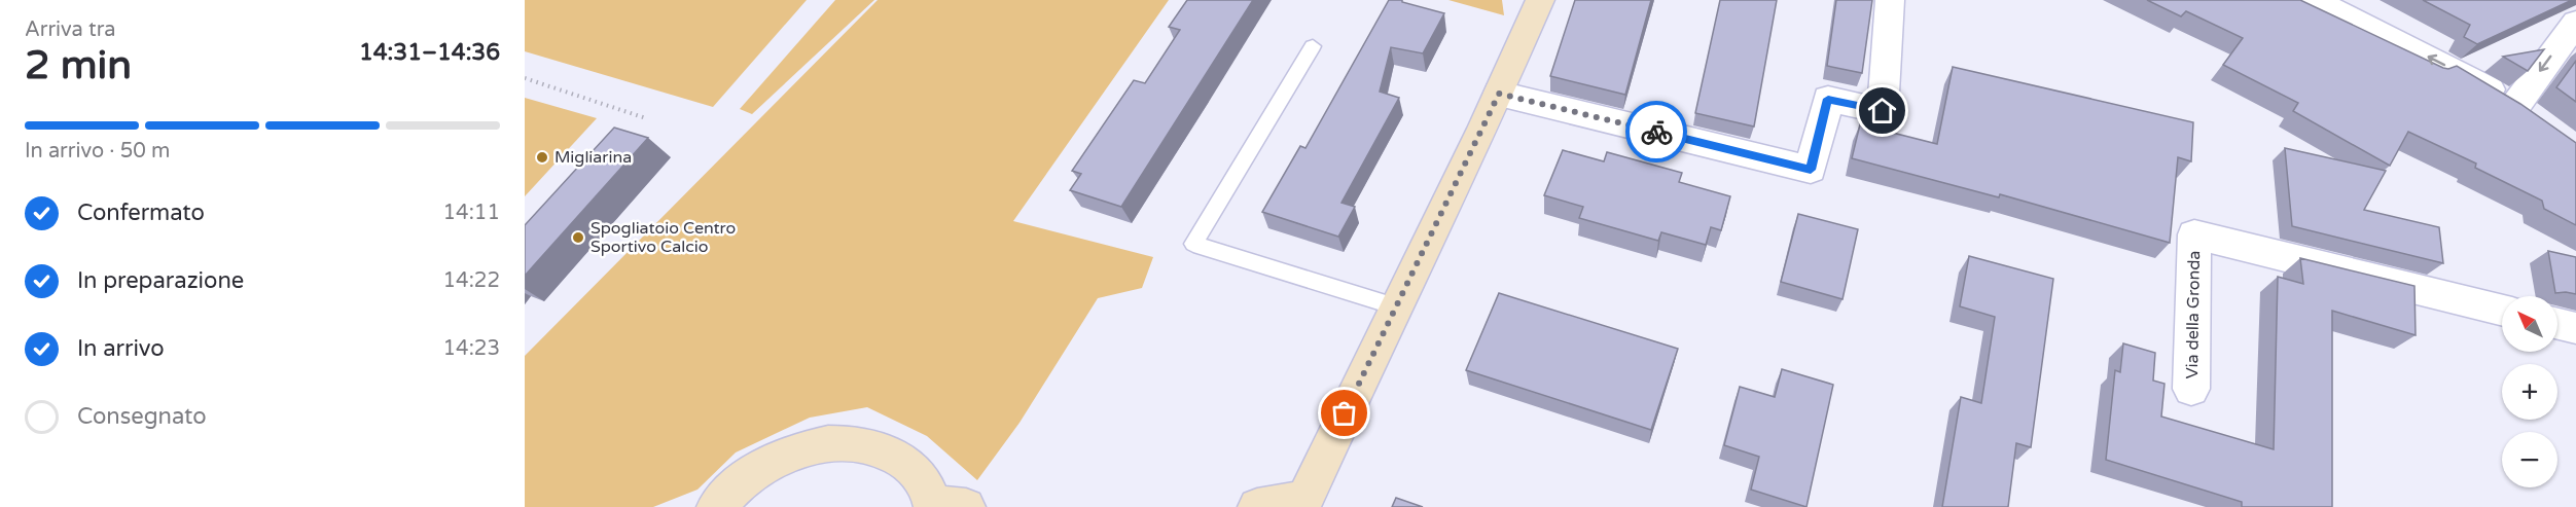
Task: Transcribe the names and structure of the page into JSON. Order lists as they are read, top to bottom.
{
  "streets": {
    "street": ["Via della Gronda"]
  },
  "places": ["Migliarina", "Spogliatoio Centro Sportivo Calcio"],
  "north": "top left",
  "page": {
    "heading": ["2 min", "Arriva tra", "14:31–14:36"],
    "bar": "In arrivo · 50 m",
    "list": [
      ["Confermato", "14:11"],
      ["In preparazione", "14:22"],
      ["In arrivo", "14:23"],
      "Consegnato"
    ],
    "map_buttons": ["+", "−"]
  }
}
